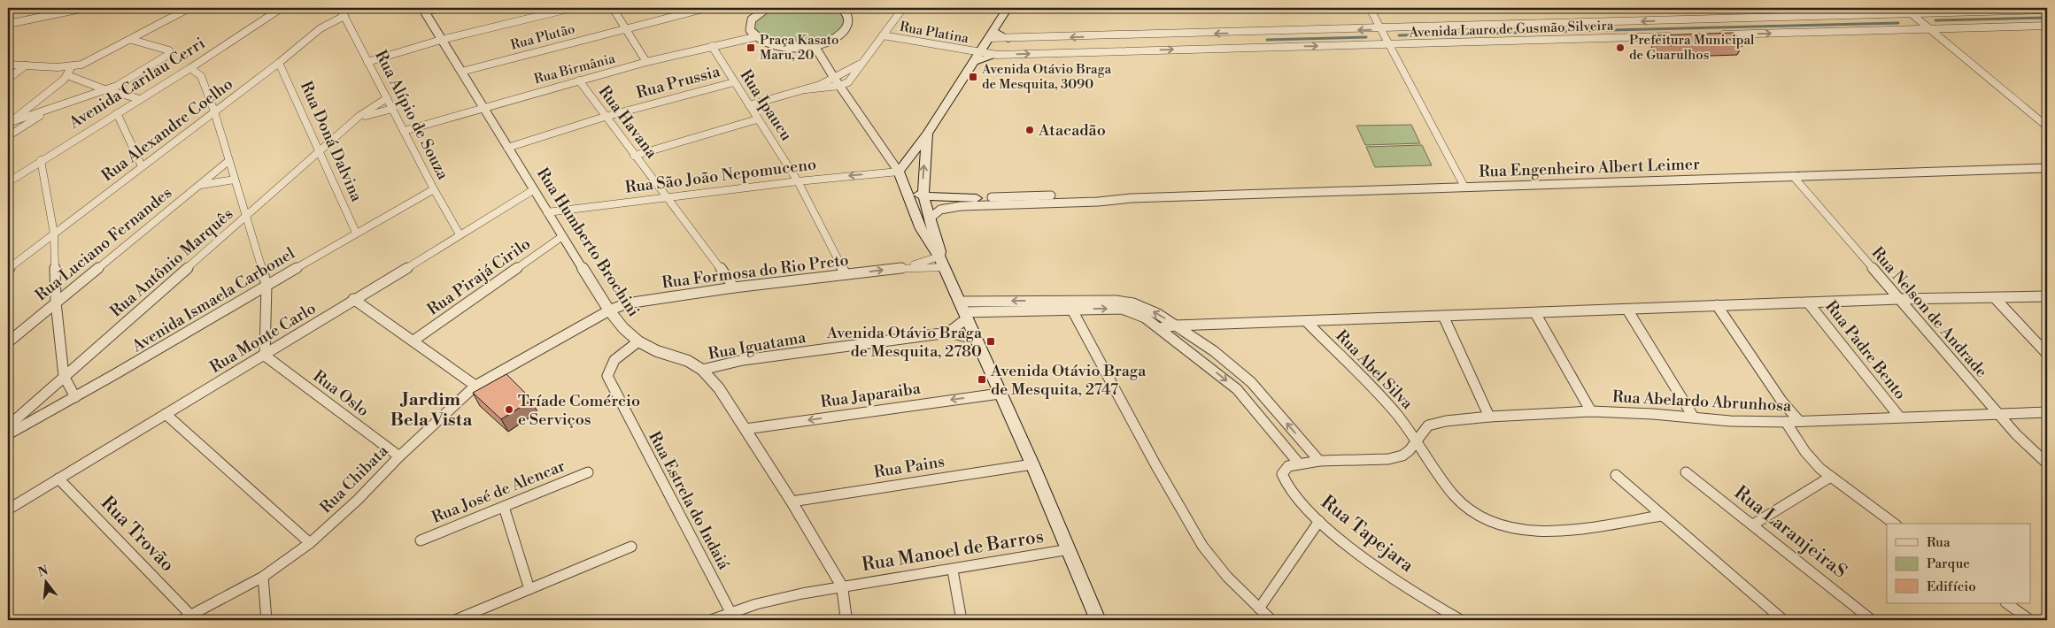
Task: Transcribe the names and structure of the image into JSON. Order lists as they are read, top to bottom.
{
  "streets": {
    "street": [
      "Avenida Lauro de Gusmão Silveira",
      "Rua Platina",
      "Rua Plutão",
      "Rua Birmânia",
      "Rua Prussia",
      "Avenida Carilau Cerri",
      "Rua Ipaucu",
      "Rua Alípio de Souza",
      "Rua Havana",
      "Rua Alexandre Coelho",
      "Rua Doná Dalvina",
      "Rua Engenheiro Albert Leimer",
      "Rua São João Nepomuceno",
      "Rua Humberto Brochini",
      "Rua Luciano Fernandes",
      "Rua Antônio Marquês",
      "Rua Formosa do Rio Preto",
      "Rua Pirajá Cirilo",
      "Avenida Ismaela Carbonel",
      "Rua Nelson de Andrade",
      "Rua Monte Carlo",
      "Rua Iguatama",
      "Rua Padre Bento",
      "Rua Abel Silva",
      "Rua Oslo",
      "Rua Japaraiba",
      "Rua Abelardo Abrunhosa",
      "Rua Pains",
      "Rua Chibata",
      "Rua José de Alencar",
      "Rua Estrela do Indaiá",
      "Rua LaranjeiraS",
      "Rua Trovão",
      "Rua Tapejara",
      "Rua Manoel de Barros"
    ]
  },
  "crossings": [
    ["Rua Plutão", "Rua Humberto Brochini"],
    ["Rua Birmânia", "Rua Ipaucu"],
    ["Rua Birmânia", "Rua Alípio de Souza"],
    ["Rua Birmânia", "Rua Havana"],
    ["Rua Birmânia", "Rua Humberto Brochini"],
    ["Rua Prussia", "Rua Ipaucu"],
    ["Rua Prussia", "Rua Havana"],
    ["Rua Prussia", "Rua Humberto Brochini"],
    ["Rua Ipaucu", "Rua São João Nepomuceno"],
    ["Rua Ipaucu", "Rua Formosa do Rio Preto"],
    ["Rua Alípio de Souza", "Rua Alexandre Coelho"],
    ["Rua Alípio de Souza", "Rua Antônio Marquês"],
    ["Rua Alípio de Souza", "Avenida Ismaela Carbonel"],
    ["Rua Alípio de Souza", "Rua Monte Carlo"],
    ["Rua Havana", "Rua São João Nepomuceno"],
    ["Rua Havana", "Rua Formosa do Rio Preto"],
    ["Rua Alexandre Coelho", "Rua Doná Dalvina"],
    ["Rua Doná Dalvina", "Rua Antônio Marquês"],
    ["Rua Doná Dalvina", "Avenida Ismaela Carbonel"],
    ["Rua Engenheiro Albert Leimer", "Rua Nelson de Andrade"],
    ["Rua São João Nepomuceno", "Rua Humberto Brochini"],
    ["Rua Humberto Brochini", "Rua Formosa do Rio Preto"],
    ["Rua Humberto Brochini", "Rua Pirajá Cirilo"],
    ["Rua Humberto Brochini", "Rua Monte Carlo"],
    ["Rua Humberto Brochini", "Rua Iguatama"],
    ["Rua Humberto Brochini", "Rua Japaraiba"],
    ["Rua Humberto Brochini", "Rua Pains"],
    ["Rua Humberto Brochini", "Rua Chibata"],
    ["Rua Humberto Brochini", "Rua Estrela do Indaiá"],
    ["Rua Humberto Brochini", "Rua Manoel de Barros"],
    ["Rua Formosa do Rio Preto", "Rua Chibata"],
    ["Rua Nelson de Andrade", "Rua Abelardo Abrunhosa"],
    ["Rua Monte Carlo", "Rua Oslo"],
    ["Rua Monte Carlo", "Rua Trovão"],
    ["Rua Padre Bento", "Rua Abelardo Abrunhosa"],
    ["Rua Abel Silva", "Rua Abelardo Abrunhosa"],
    ["Rua Oslo", "Rua Chibata"],
    ["Rua Abelardo Abrunhosa", "Rua Tapejara"],
    ["Rua Chibata", "Rua Trovão"],
    ["Rua Estrela do Indaiá", "Rua Manoel de Barros"]
  ],
  "one_way": ["Rua Japaraiba"],
  "districts": ["Jardim Bela Vista"],
  "places": {
    "transit": [
      "Praça Kasato Maru, 20",
      "Avenida Otávio Braga de Mesquita, 3090",
      "Avenida Otávio Braga de Mesquita, 2780",
      "Avenida Otávio Braga de Mesquita, 2747"
    ],
    "other": ["Prefeitura Municipal de Guarulhos", "Atacadão", "Tríade Comércio e Serviços"]
  },
  "legend": ["Rua", "Parque", "Edifício"],
  "north": "top"
}
